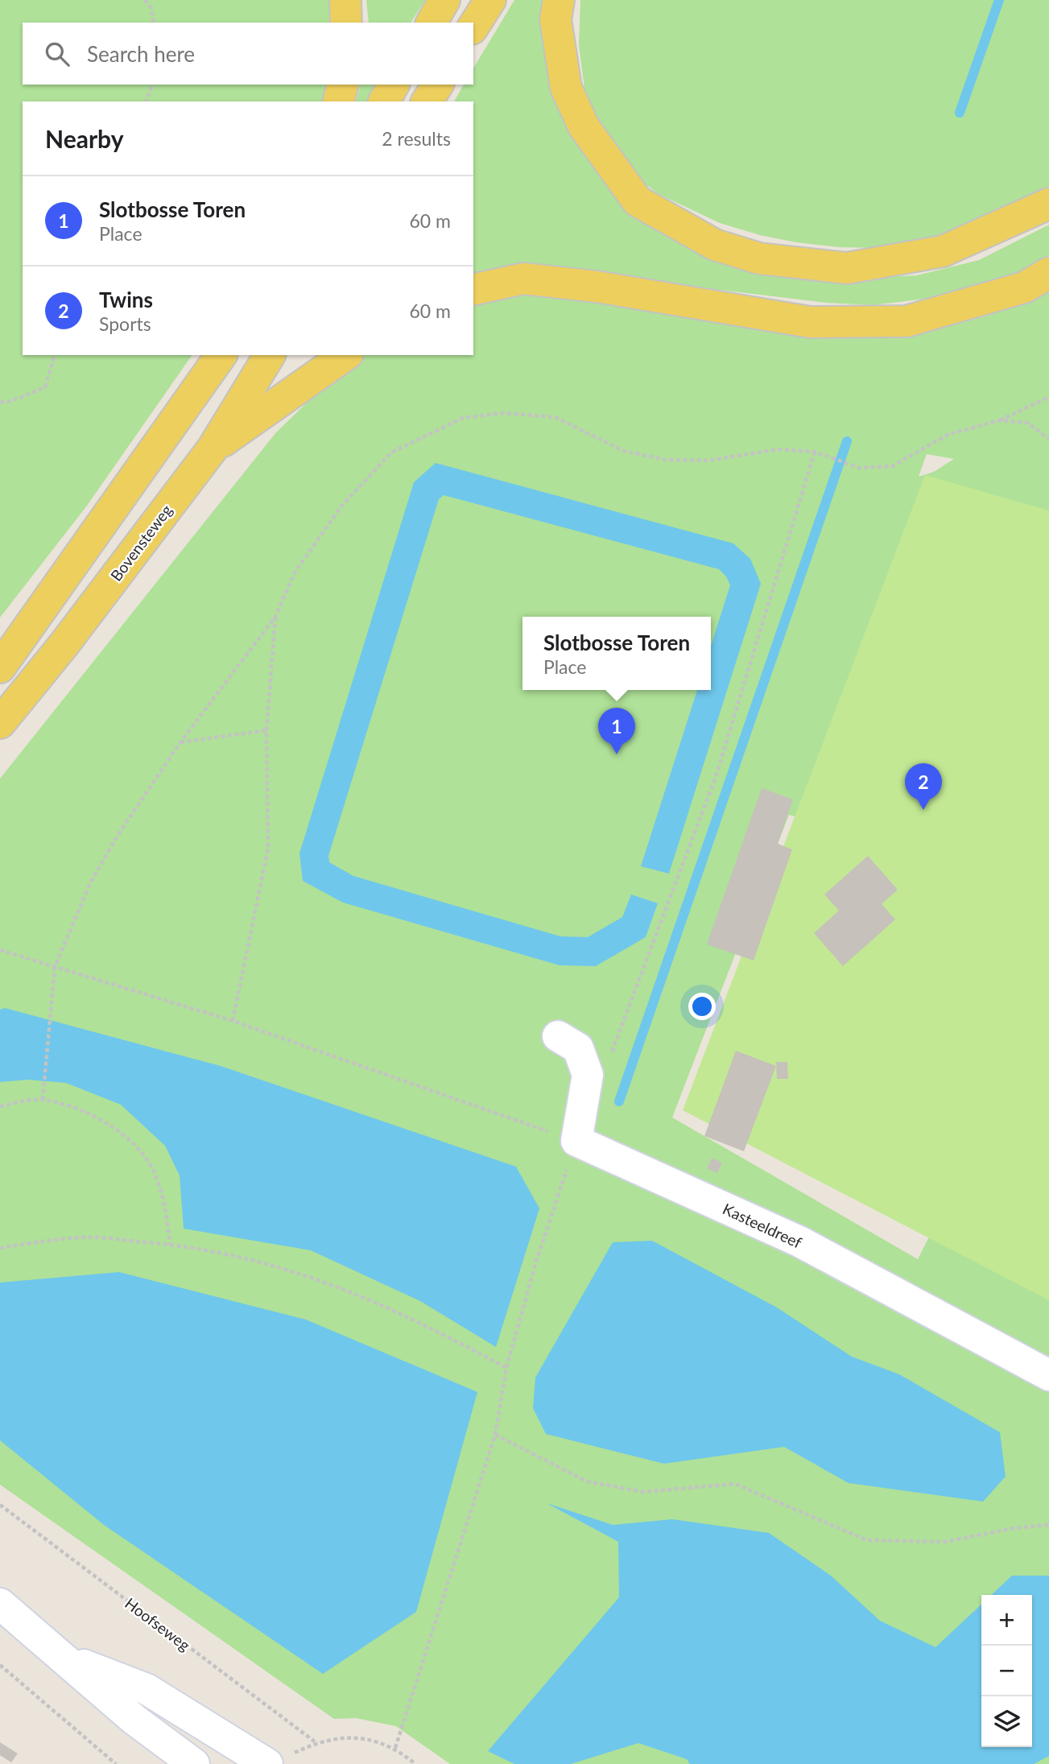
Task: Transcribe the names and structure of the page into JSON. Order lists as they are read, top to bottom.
{
  "streets": {
    "main road": ["Bovensteweg"],
    "street": ["Kasteeldreef"],
    "path": ["Hoofseweg"]
  },
  "page": {
    "search": "Search here",
    "heading": ["Nearby", "2 results"],
    "list": [
      {
        "mark": "1",
        "name": "Slotbosse Toren",
        "note": "Place",
        "value": "60 m"
      },
      {
        "mark": "2",
        "name": "Twins",
        "note": "Sports",
        "value": "60 m"
      }
    ],
    "popup": ["Slotbosse Toren", "Place"],
    "pins": ["1", "2"],
    "map_buttons": ["+", "−"]
  }
}
